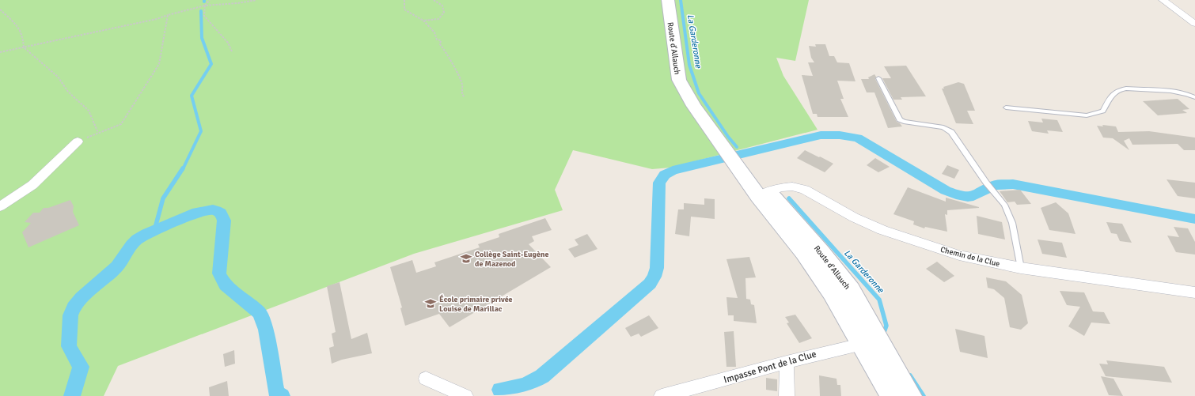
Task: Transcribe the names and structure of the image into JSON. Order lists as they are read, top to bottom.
{
  "streets": {
    "main road": ["Route d'Allauch"],
    "street": ["Chemin de la Clue", "Impasse Pont de la Clue"]
  },
  "crossings": [
    ["Route d'Allauch", "Chemin de la Clue"],
    ["Route d'Allauch", "Impasse Pont de la Clue"]
  ],
  "water": ["La Garderonne"],
  "places": {
    "school or university": ["Collège Saint-Eugène de Mazenod", "École primaire privée Louise de Marillac"]
  }
}
